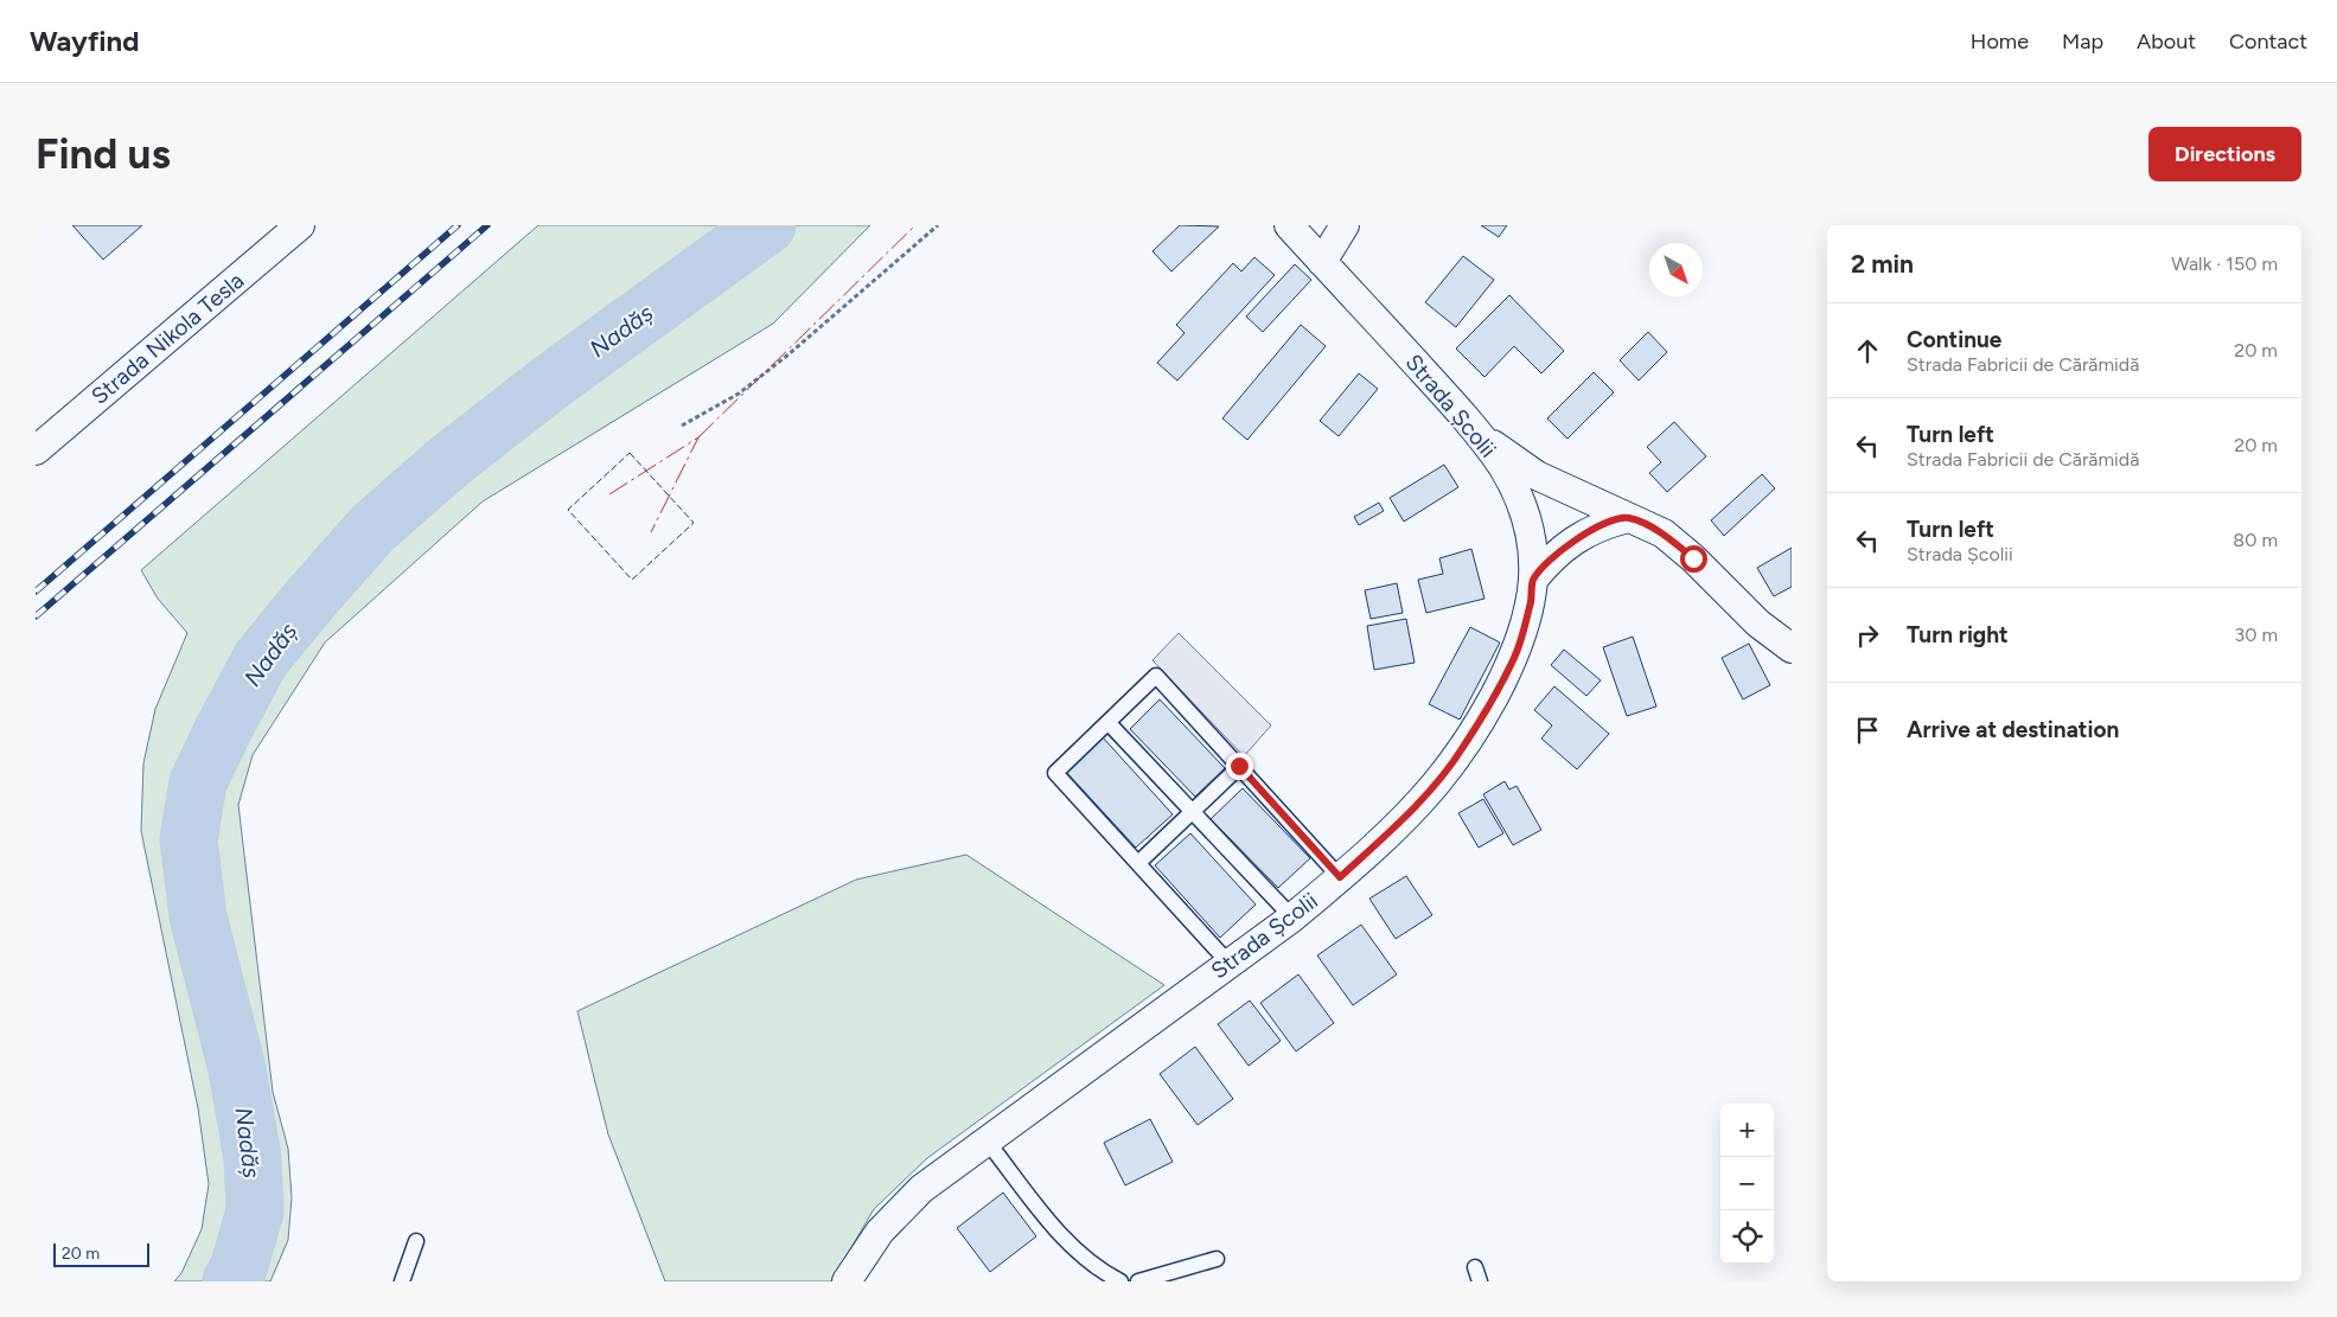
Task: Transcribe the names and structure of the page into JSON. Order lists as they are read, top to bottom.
{
  "streets": {
    "street": ["Strada Nikola Tesla", "Strada Școlii"]
  },
  "water": ["Nadăș"],
  "scale_bar": "20 m",
  "north": "bottom right",
  "page": {
    "header": "Wayfind",
    "nav": [
      "Home",
      "Map",
      "About",
      "Contact"
    ],
    "buttons": "Directions",
    "title": "Find us",
    "heading": ["2 min", "Walk · 150 m"],
    "list": [
      ["Continue", "Strada Fabricii de Cărămidă", "20 m"],
      ["Turn left", "Strada Fabricii de Cărămidă", "20 m"],
      ["Turn left", "Strada Școlii", "80 m"],
      ["Turn right", "30 m"],
      "Arrive at destination"
    ],
    "map_buttons": ["+", "−"],
    "scale": "20 m"
  }
}
